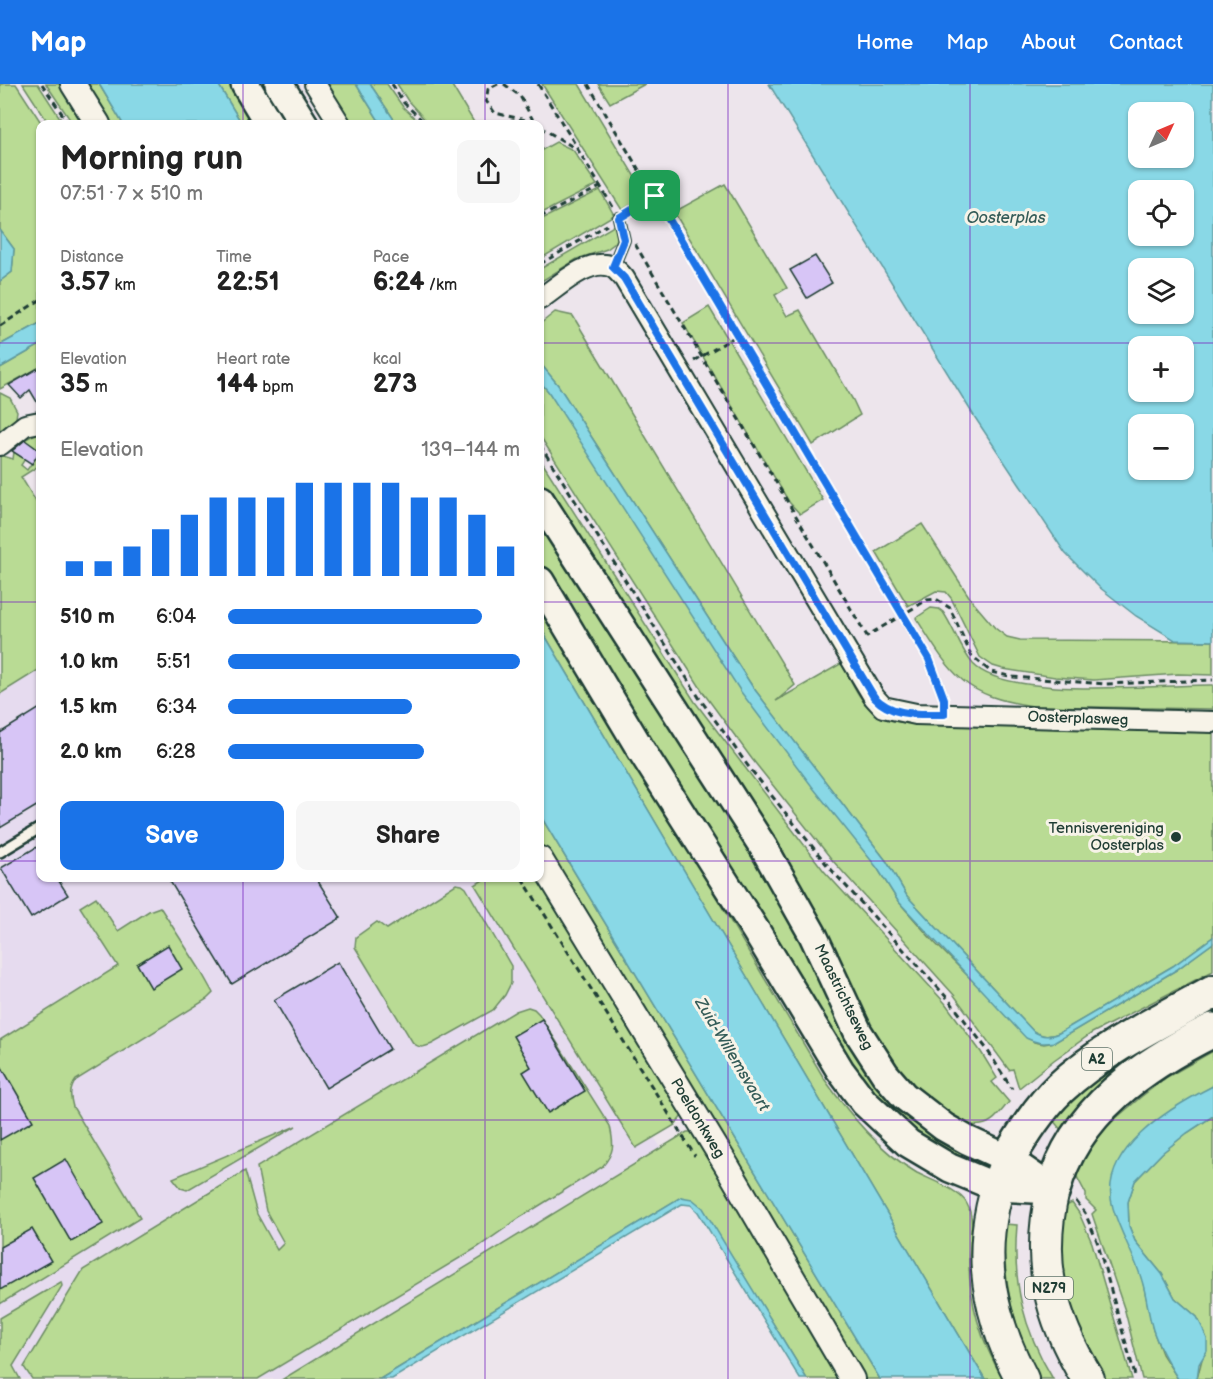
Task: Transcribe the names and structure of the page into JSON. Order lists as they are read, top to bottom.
{
  "streets": {
    "highway": ["A2", "N279"],
    "main road": ["Maastrichtseweg"],
    "street": ["Oosterplasweg", "Poeldonkweg"]
  },
  "crossings": [
    ["Maastrichtseweg", "A2"],
    ["Maastrichtseweg", "N279"],
    ["A2", "N279"]
  ],
  "water": ["Oosterplas", "Zuid-Willemsvaart"],
  "places": ["Tennisvereniging Oosterplas"],
  "north": "top right",
  "page": {
    "header": "Map",
    "nav": [
      "Home",
      "Map",
      "About",
      "Contact"
    ],
    "map_buttons": ["+", "−"],
    "heading": ["Morning run", "07:51 · 7 × 510 m"],
    "stats": [
      ["Distance", "3.57 km"],
      ["Time", "22:51"],
      ["Pace", "6:24 /km"],
      ["Elevation", "35 m"],
      ["Heart rate", "144 bpm"],
      ["kcal", "273"]
    ],
    "chart": ["Elevation", "139–144 m"],
    "list": [
      {
        "name": "510 m",
        "note": "6:04"
      },
      {
        "name": "1.0 km",
        "note": "5:51"
      },
      {
        "name": "1.5 km",
        "note": "6:34"
      },
      {
        "name": "2.0 km",
        "note": "6:28"
      }
    ],
    "buttons": ["Save", "Share"]
  }
}
